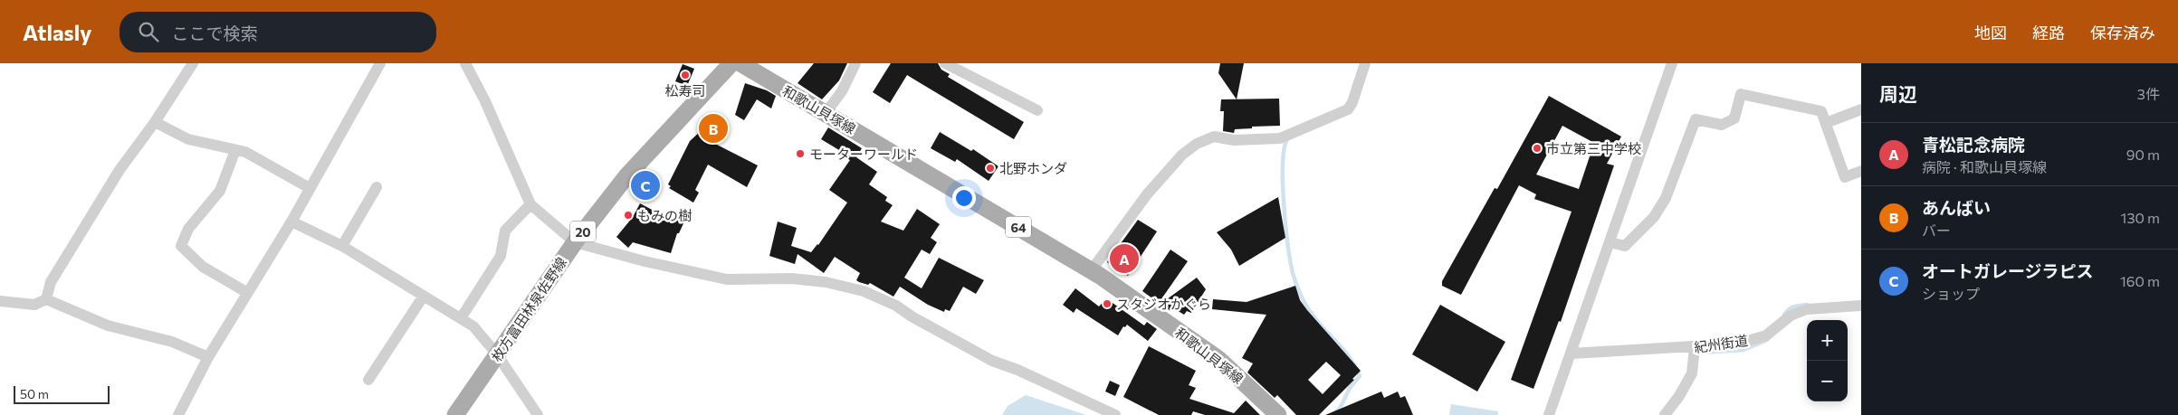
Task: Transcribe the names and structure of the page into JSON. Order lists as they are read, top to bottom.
{
  "streets": {
    "main road": [
      "和歌山貝塚線",
      "64",
      "20",
      "枚方富田林泉佐野線"
    ],
    "street": ["紀州街道"]
  },
  "places": [
    "松寿司",
    "市立第三中学校",
    "モーターワールド",
    "北野ホンダ",
    "もみの樹",
    "スタジオかぐら"
  ],
  "scale_bar": "50 m",
  "page": {
    "header": "Atlasly",
    "search": "ここで検索",
    "nav": ["地図", "経路", "保存済み"],
    "heading": ["周辺", "3件"],
    "pins": ["B", "C", "A"],
    "list": [
      {
        "mark": "A",
        "name": "青松記念病院",
        "note": "病院 · 和歌山貝塚線",
        "value": "90 m"
      },
      {
        "mark": "B",
        "name": "あんばい",
        "note": "バー",
        "value": "130 m"
      },
      {
        "mark": "C",
        "name": "オートガレージラピス",
        "note": "ショップ",
        "value": "160 m"
      }
    ],
    "map_buttons": ["+", "−"],
    "scale": "50 m"
  }
}
